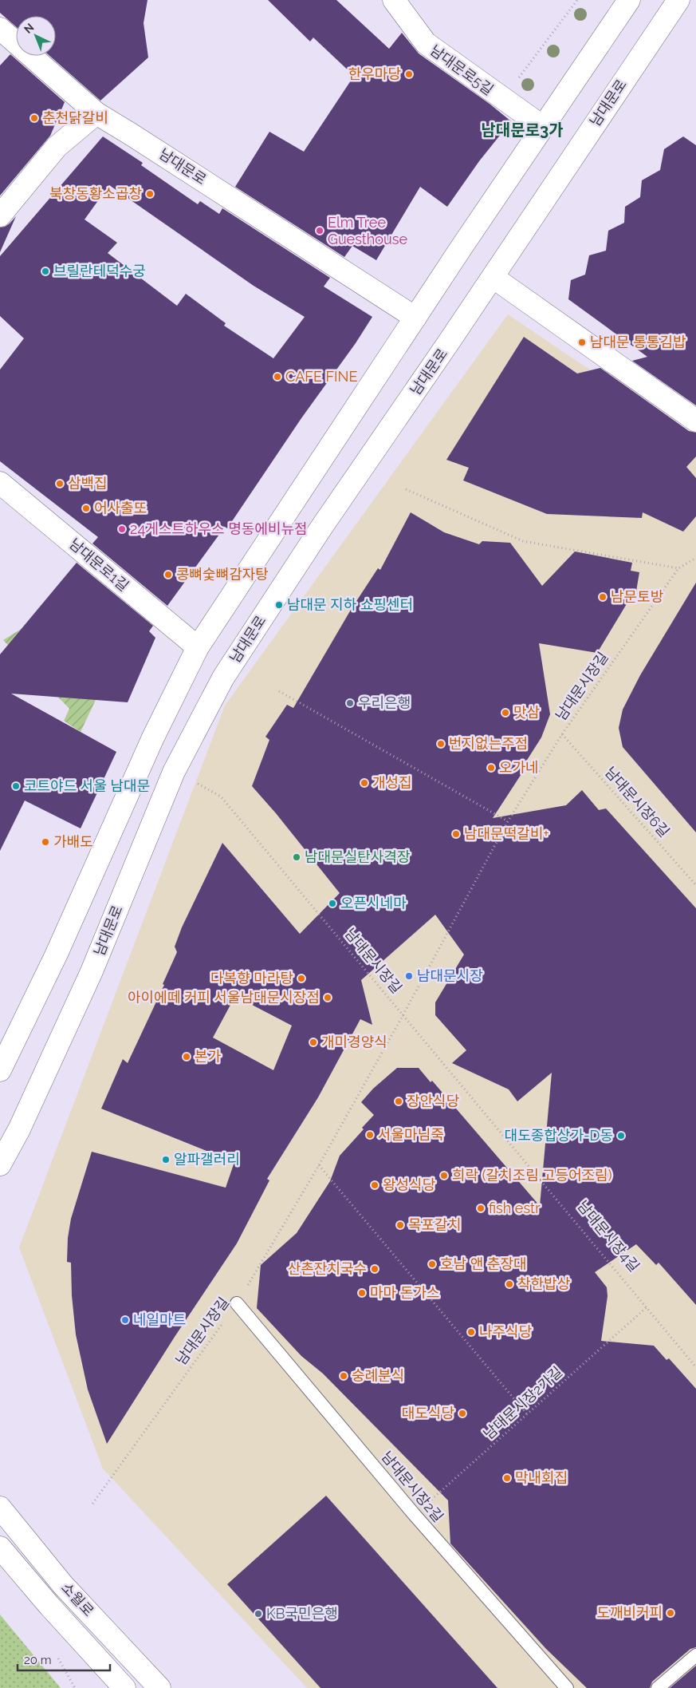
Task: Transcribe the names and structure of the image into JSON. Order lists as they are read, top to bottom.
{
  "streets": {
    "main road": [
      "남대문로5길",
      "남대문로",
      "남대문로1길",
      "소월로"
    ],
    "lane": ["남대문시장2길"],
    "path": [
      "남대문시장길",
      "남대문시장6길",
      "남대문시장4길",
      "남대문시장2가길"
    ]
  },
  "crossings": [
    ["남대문로", "남대문시장길"],
    ["남대문시장길", "남대문시장6길"],
    ["남대문시장길", "남대문시장4길"],
    ["남대문시장길", "남대문시장2길"],
    ["남대문시장4길", "남대문시장2가길"],
    ["남대문시장2가길", "남대문시장2길"]
  ],
  "districts": ["남대문로3가"],
  "places": [
    "한우마당",
    "춘천닭갈비",
    "북창동황소곱창",
    "Elm Tree Guesthouse",
    "브릴란테덕수궁",
    "남대문 통통김밥",
    "CAFE FINE",
    "삼백집",
    "어사출또",
    "24게스트하우스 명동에비뉴점",
    "콩뼈숯뼈감자탕",
    "남문토방",
    "남대문 지하 쇼핑센터",
    "우리은행",
    "맛삼",
    "번지없는주점",
    "오가네",
    "개성집",
    "코트야드 서울 남대문",
    "남대문떡갈비+",
    "가배도",
    "남대문실탄사격장",
    "오픈시네마",
    "남대문시장",
    "다복향 마라탕",
    "아이에떼 커피 서울남대문시장점",
    "개미경양식",
    "본가",
    "장안식당",
    "서울마님죽",
    "대도종합상가-D동",
    "알파갤러리",
    "희락 (갈치조림,고등어조림)",
    "왕성식당",
    "fish estr",
    "목포갈치",
    "호남 앤 춘장대",
    "산촌잔치국수",
    "착한밥상",
    "마마 돈가스",
    "네일마트",
    "나주식당",
    "숭례분식",
    "대도식당",
    "막내회집",
    "도깨비커피",
    "KB국민은행"
  ],
  "scale_bar": "20 m",
  "north": "top left"
}
